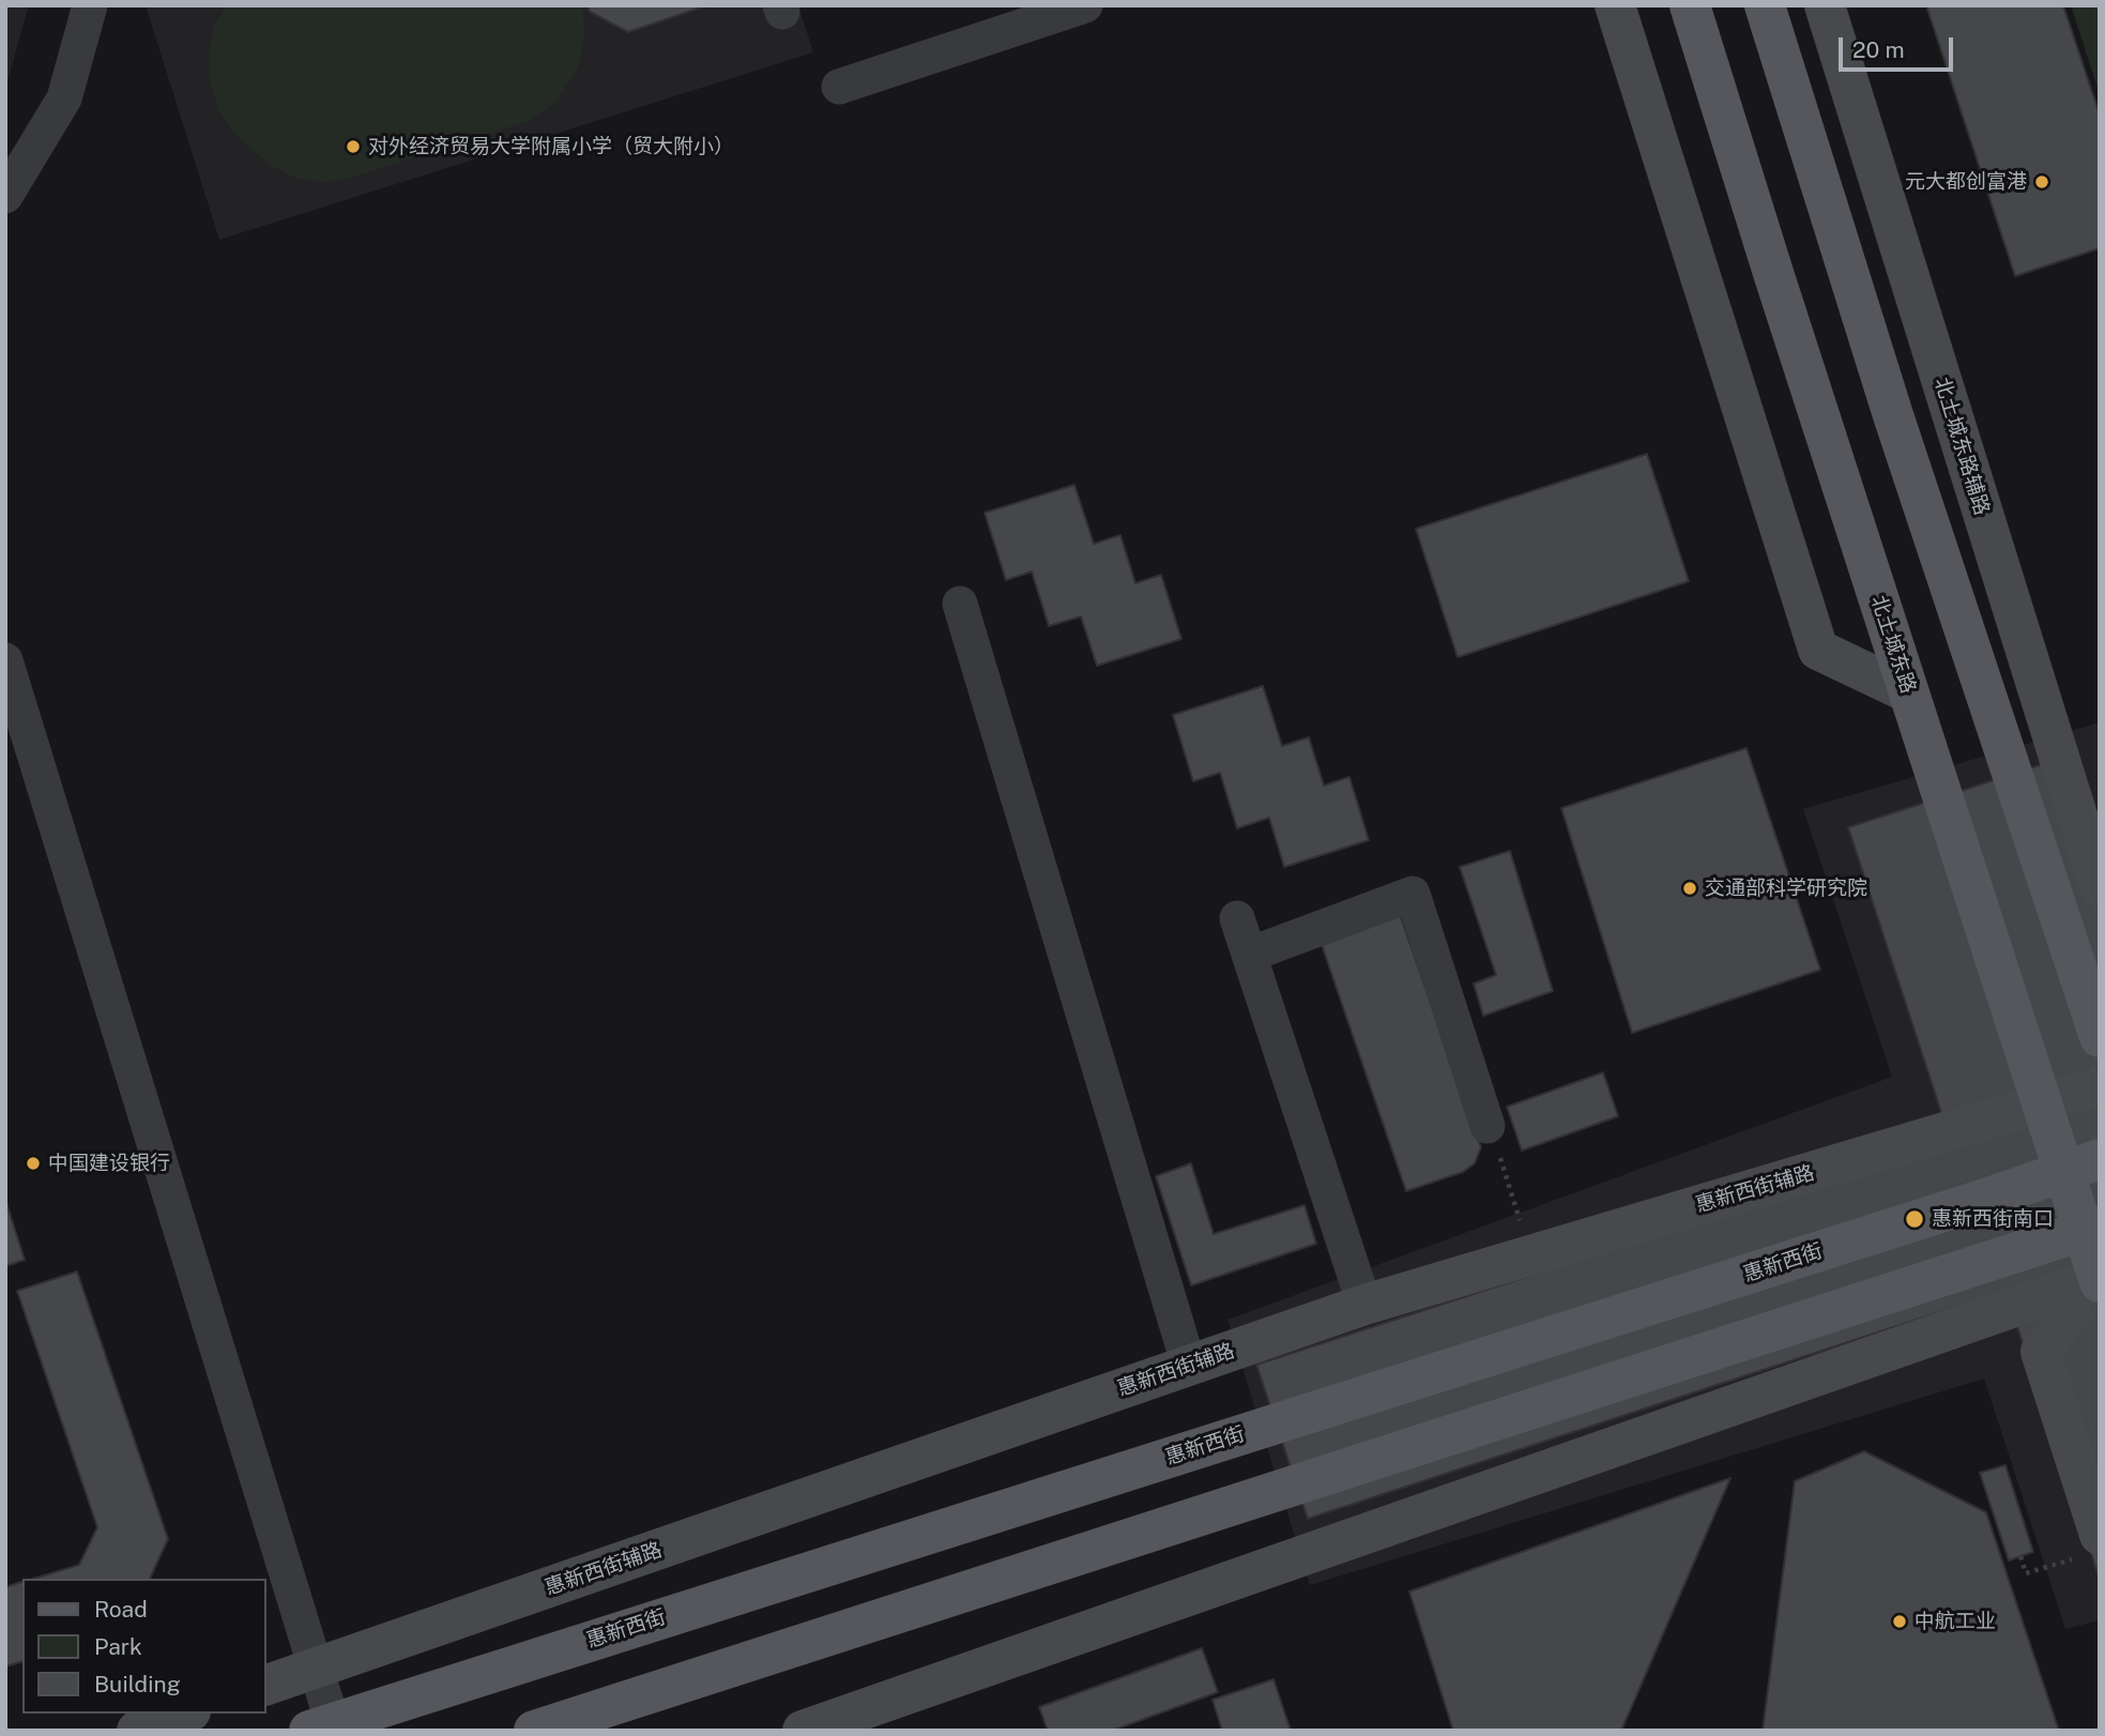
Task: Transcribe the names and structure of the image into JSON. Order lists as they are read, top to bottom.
{
  "streets": {
    "main road": ["北土城东路", "惠新西街"],
    "street": ["北土城东路辅路", "惠新西街辅路"]
  },
  "crossings": [
    ["北土城东路", "惠新西街辅路"],
    ["北土城东路", "惠新西街"]
  ],
  "places": [
    "对外经济贸易大学附属小学（贸大附小）",
    "元大都创富港",
    "交通部科学研究院",
    "中国建设银行",
    "惠新西街南口",
    "中航工业"
  ],
  "legend": ["Road", "Park", "Building"],
  "scale_bar": "20 m"
}
